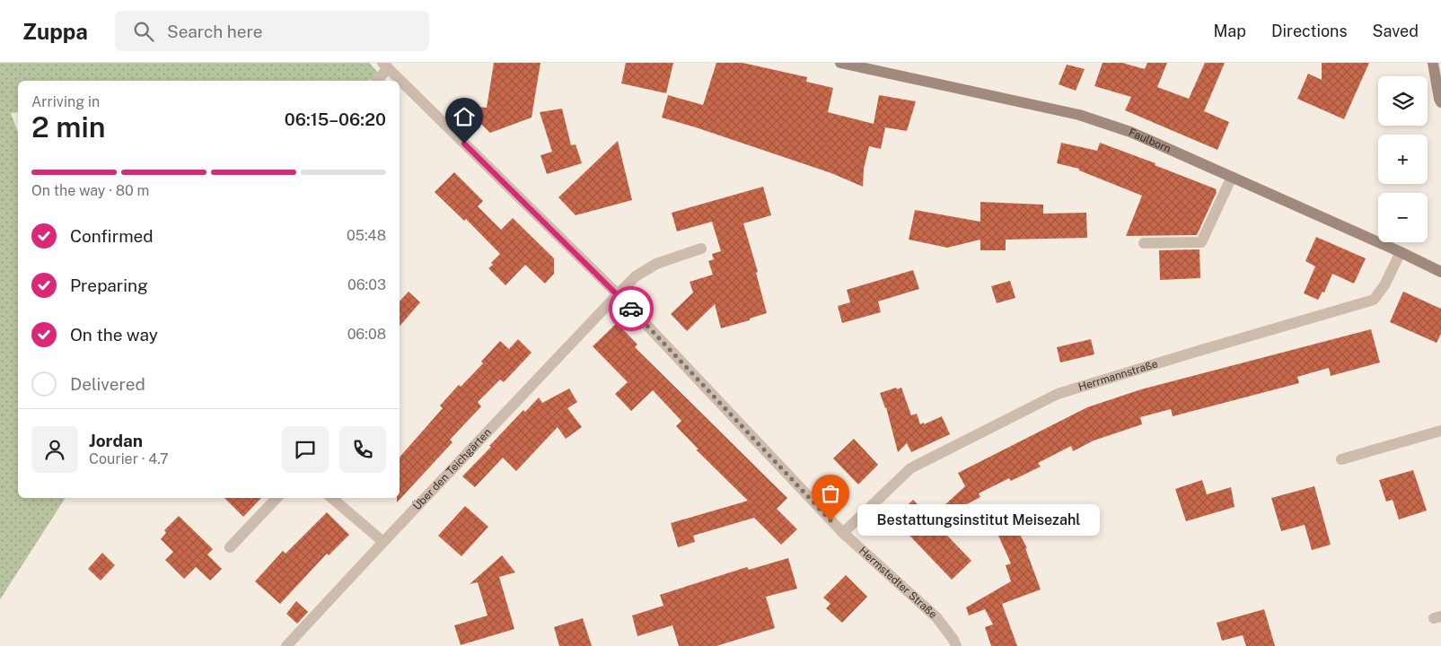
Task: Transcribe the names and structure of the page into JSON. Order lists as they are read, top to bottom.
{
  "streets": {
    "street": [
      "Faulborn",
      "Herrmannstraße",
      "Über den Teichgärten",
      "Hermstedter Straße"
    ]
  },
  "crossings": [
    ["Faulborn", "Herrmannstraße"],
    ["Herrmannstraße", "Hermstedter Straße"],
    ["Über den Teichgärten", "Hermstedter Straße"]
  ],
  "places": ["Bestattungsinstitut Meisezahl"],
  "page": {
    "header": "Zuppa",
    "search": "Search here",
    "nav": ["Map", "Directions", "Saved"],
    "map_buttons": ["+", "−"],
    "heading": ["2 min", "Arriving in", "06:15–06:20"],
    "panel": ["Jordan", "Courier · 4.7"],
    "bar": "On the way · 80 m",
    "list": [
      ["Confirmed", "05:48"],
      ["Preparing", "06:03"],
      ["On the way", "06:08"],
      "Delivered"
    ],
    "bubble": "Bestattungsinstitut Meisezahl"
  }
}
